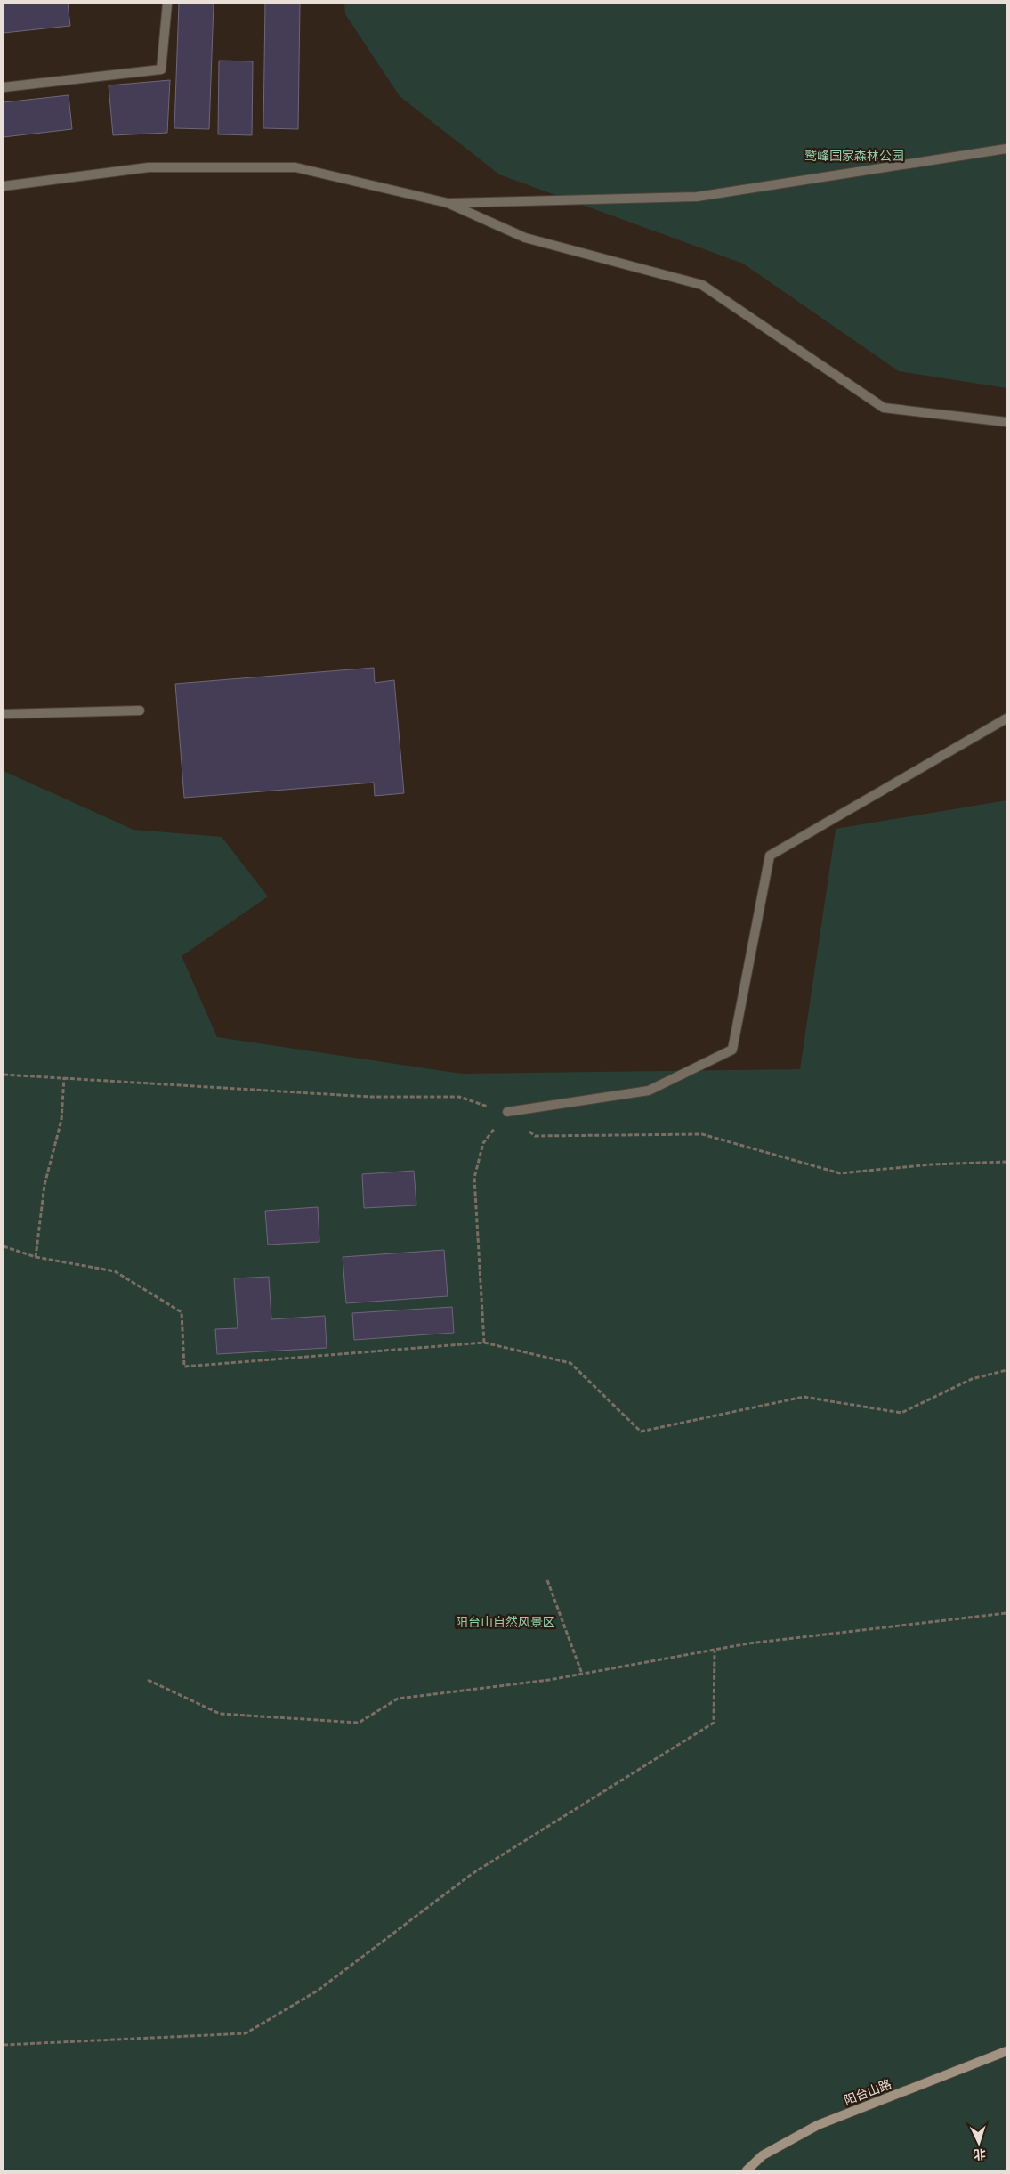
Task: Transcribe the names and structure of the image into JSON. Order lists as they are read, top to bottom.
{
  "streets": {
    "street": ["阳台山路"]
  },
  "parks": ["鹫峰国家森林公园", "阳台山自然风景区"],
  "north": "bottom"
}
